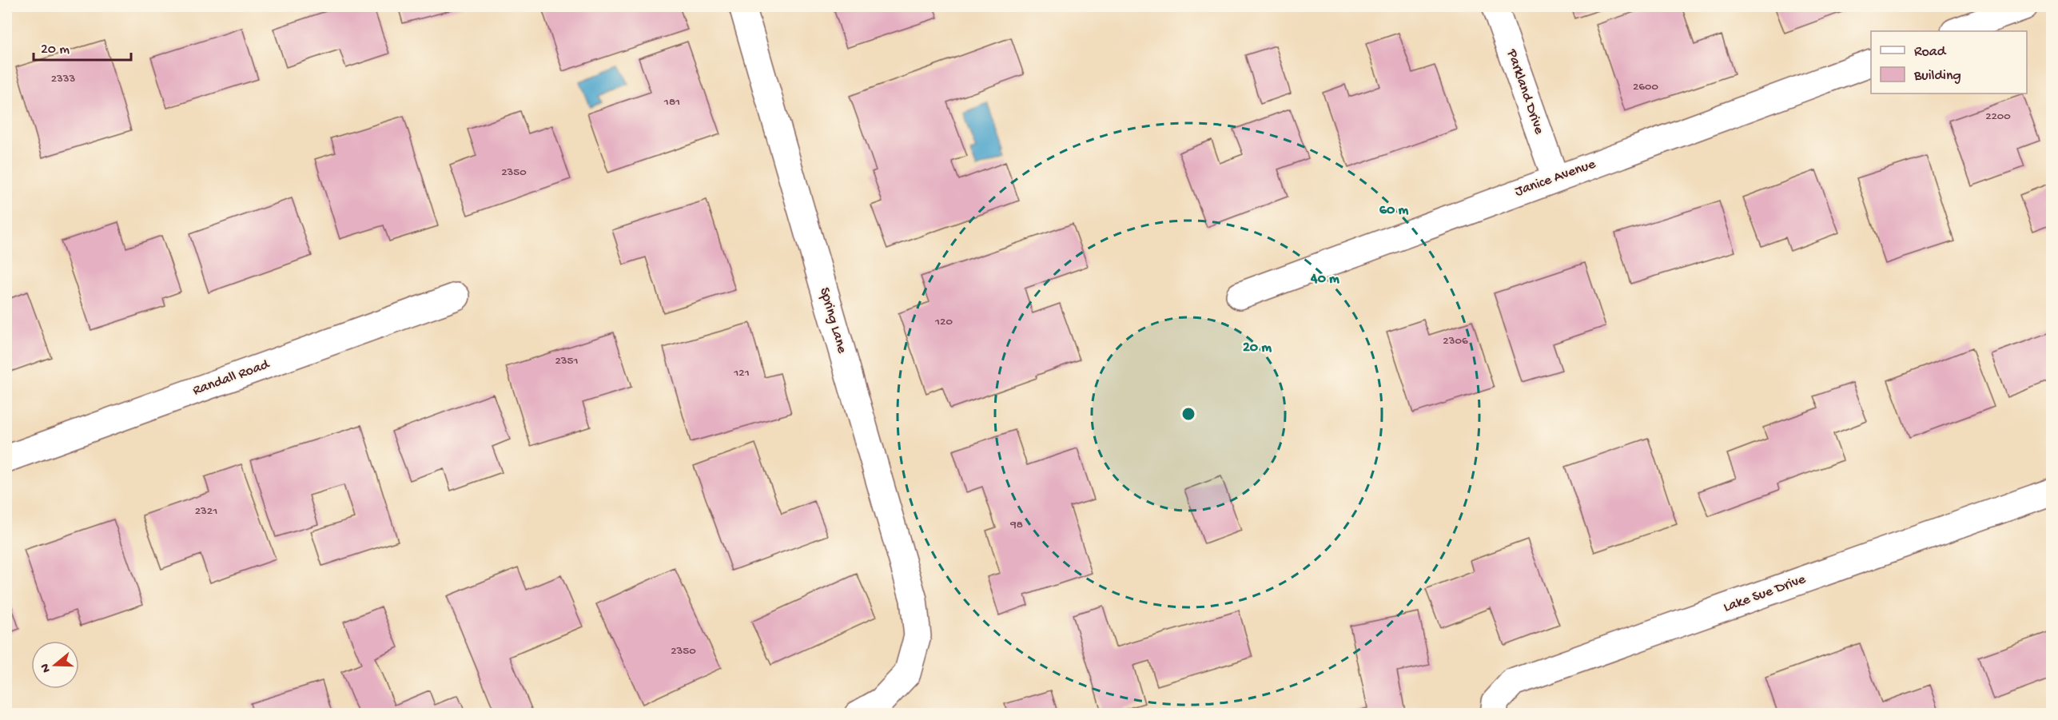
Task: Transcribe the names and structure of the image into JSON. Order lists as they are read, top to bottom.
{
  "streets": {
    "street": [
      "Parkland Drive",
      "Janice Avenue",
      "Spring Lane",
      "Randall Road",
      "Lake Sue Drive"
    ]
  },
  "crossings": [
    ["Parkland Drive", "Janice Avenue"]
  ],
  "house_numbers": [
    "2333",
    "2600",
    "181",
    "2200",
    "2350",
    "120",
    "2306",
    "2351",
    "121",
    "2321",
    "98",
    "2350"
  ],
  "legend": ["Road", "Building"],
  "scale_bar": "20 m",
  "north": "left",
  "rings": ["60 m", "40 m", "20 m"]
}
